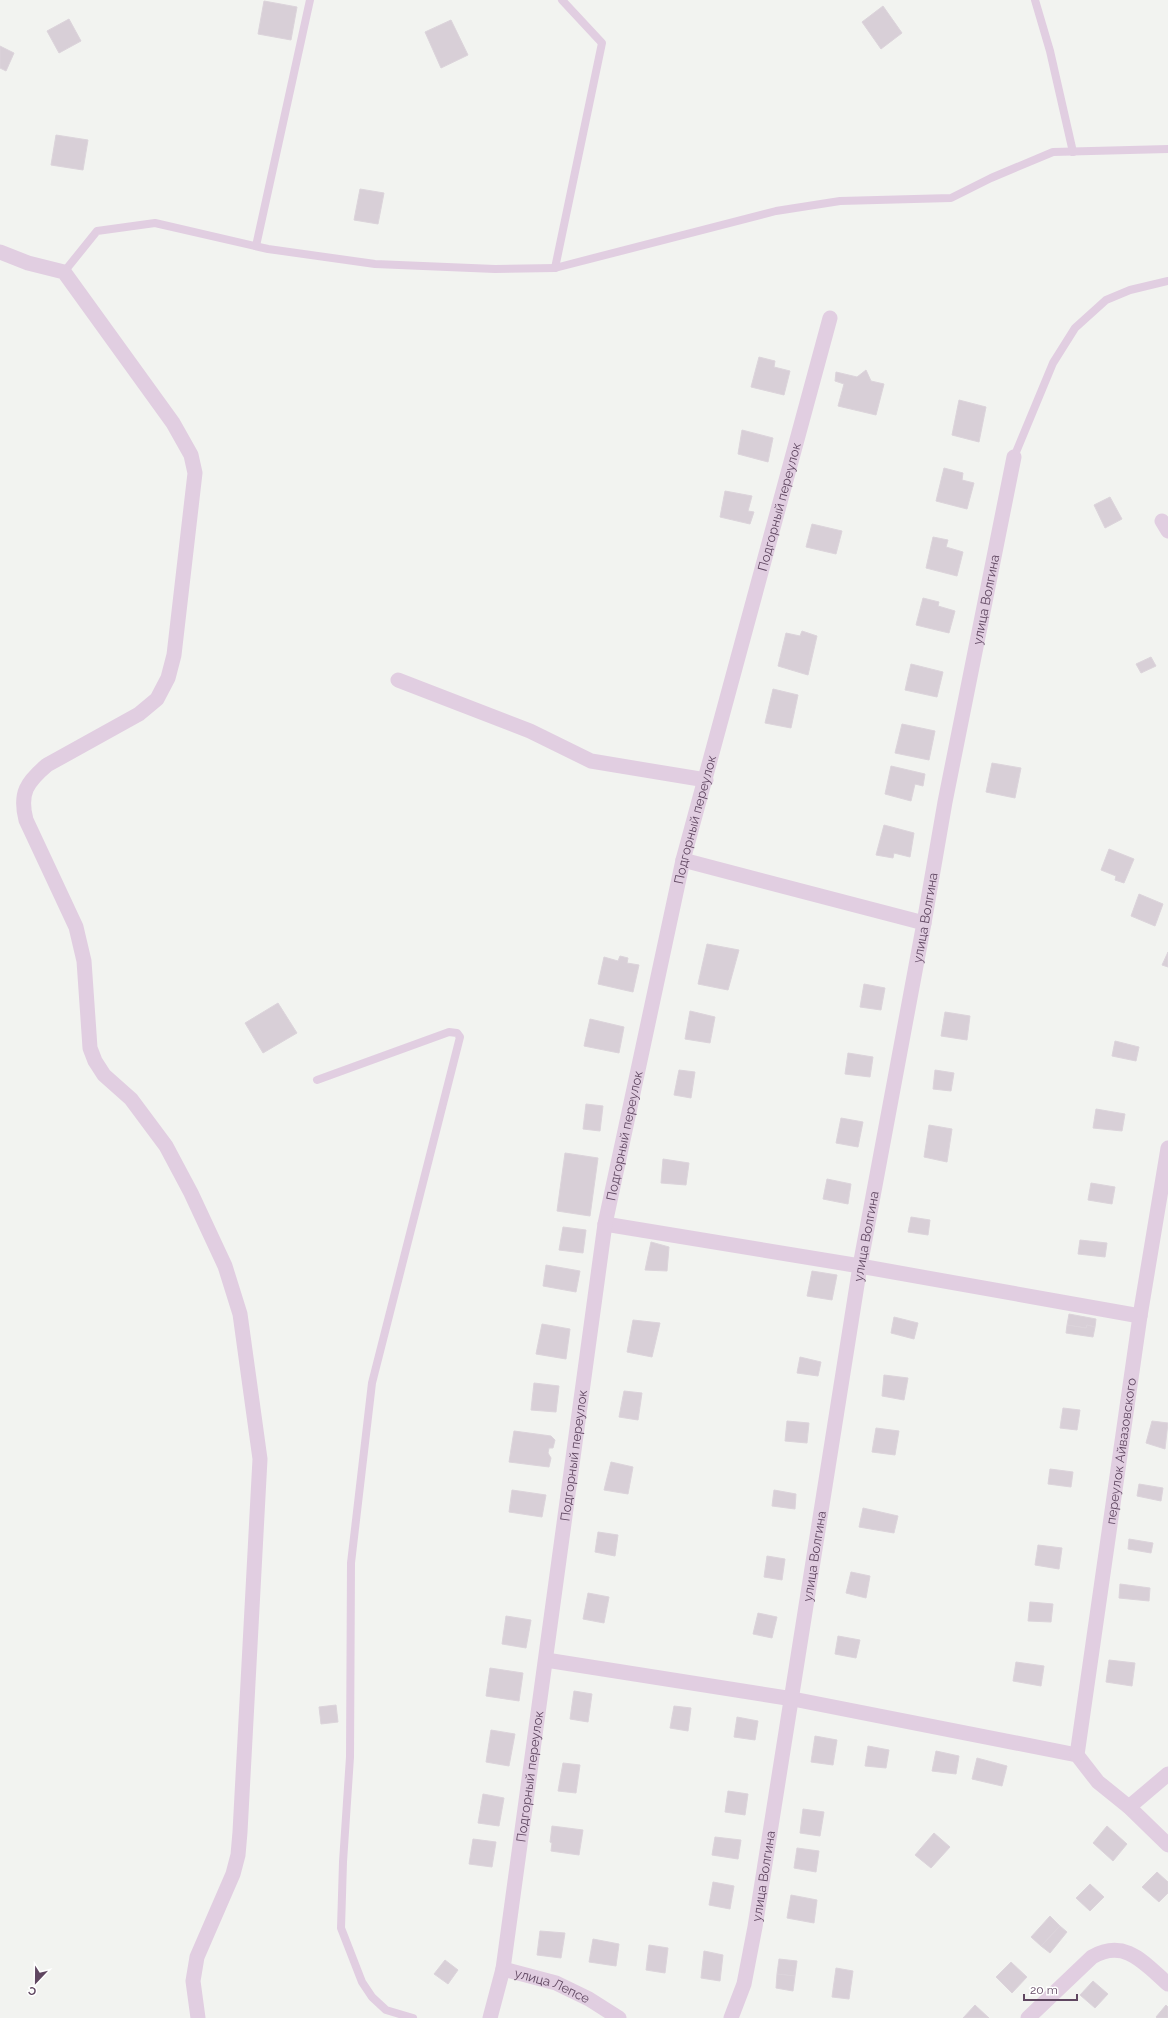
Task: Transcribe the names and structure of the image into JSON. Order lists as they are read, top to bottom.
{
  "streets": {
    "street": [
      "Подгорный переулок",
      "улица Волгина",
      "переулок Айвазовского",
      "улица Лепсе"
    ]
  },
  "crossings": [
    ["Подгорный переулок", "улица Лепсе"]
  ],
  "scale_bar": "20 m",
  "north": "bottom"
}
